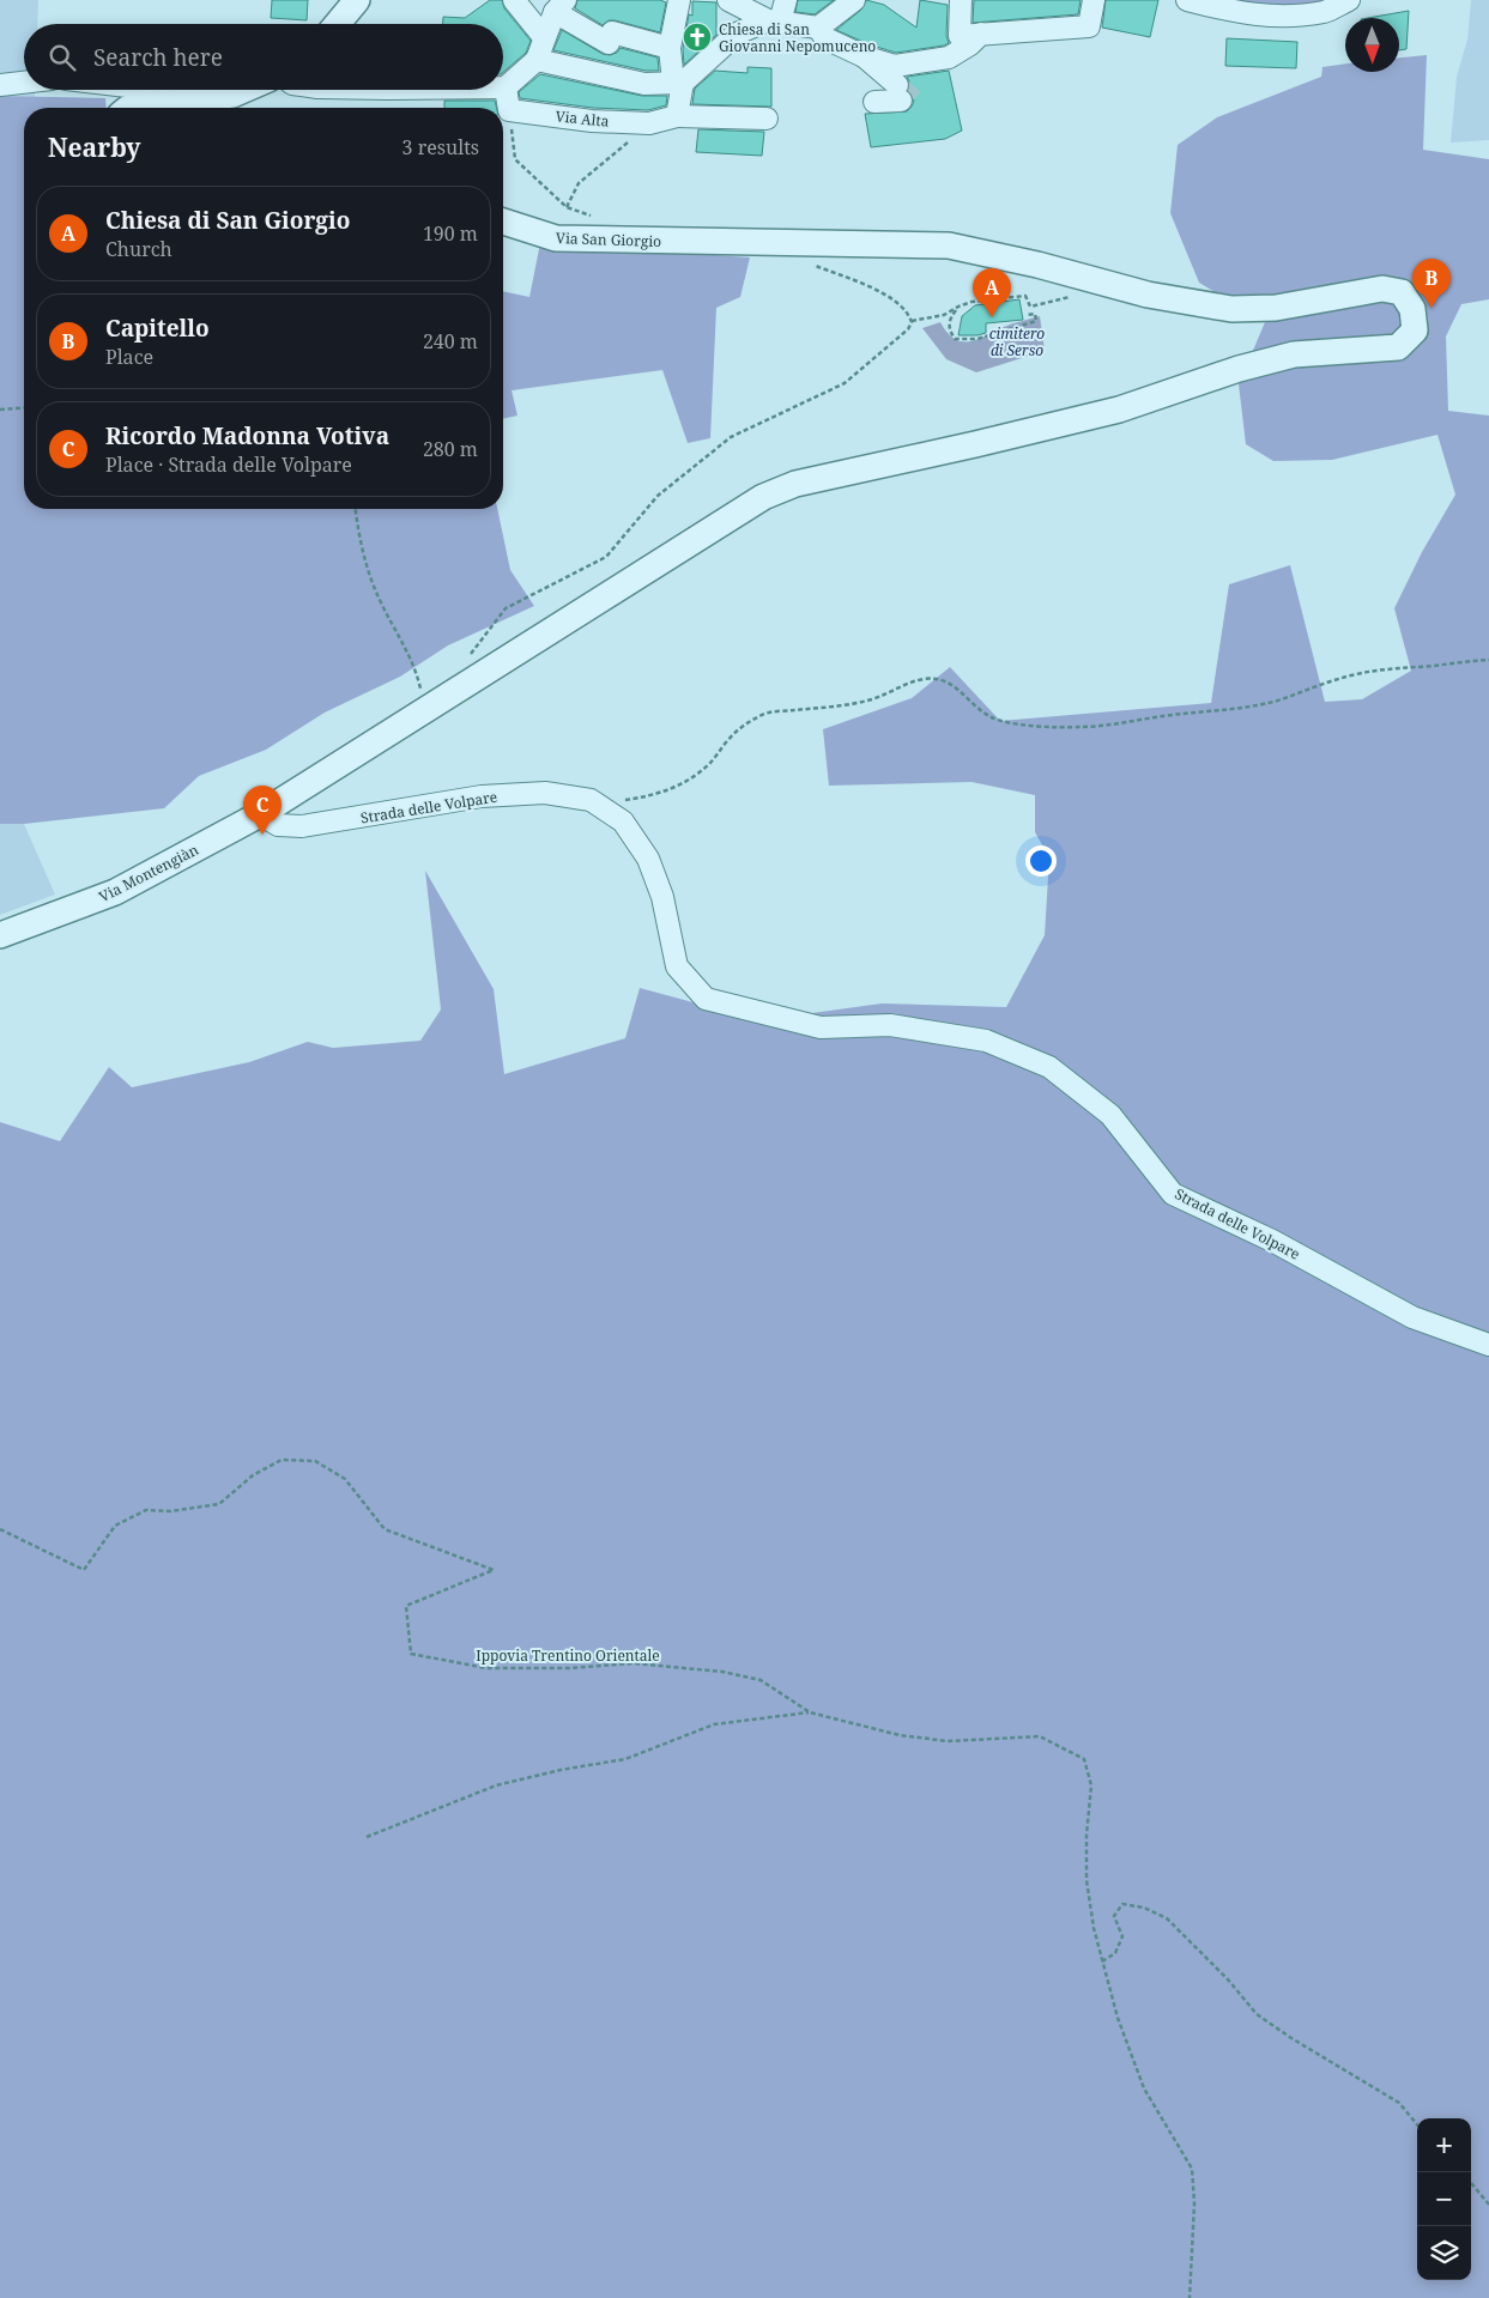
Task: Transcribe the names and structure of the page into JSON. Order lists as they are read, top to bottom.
{
  "streets": {
    "street": [
      "Via Alta",
      "Via San Giorgio",
      "Strada delle Volpare",
      "Via Montengiàn"
    ],
    "path": ["Ippovia Trentino Orientale"]
  },
  "crossings": [
    ["Via San Giorgio", "Via Montengiàn"],
    ["Strada delle Volpare", "Via Montengiàn"]
  ],
  "parks": ["cimitero di Serso"],
  "places": {
    "church": ["Chiesa di San Giovanni Nepomuceno"]
  },
  "north": "bottom",
  "page": {
    "search": "Search here",
    "heading": ["Nearby", "3 results"],
    "list": [
      {
        "mark": "A",
        "name": "Chiesa di San Giorgio",
        "note": "Church",
        "value": "190 m"
      },
      {
        "mark": "B",
        "name": "Capitello",
        "note": "Place",
        "value": "240 m"
      },
      {
        "mark": "C",
        "name": "Ricordo Madonna Votiva",
        "note": "Place · Strada delle Volpare",
        "value": "280 m"
      }
    ],
    "pins": ["B", "A", "C"],
    "map_buttons": ["+", "−"]
  }
}
